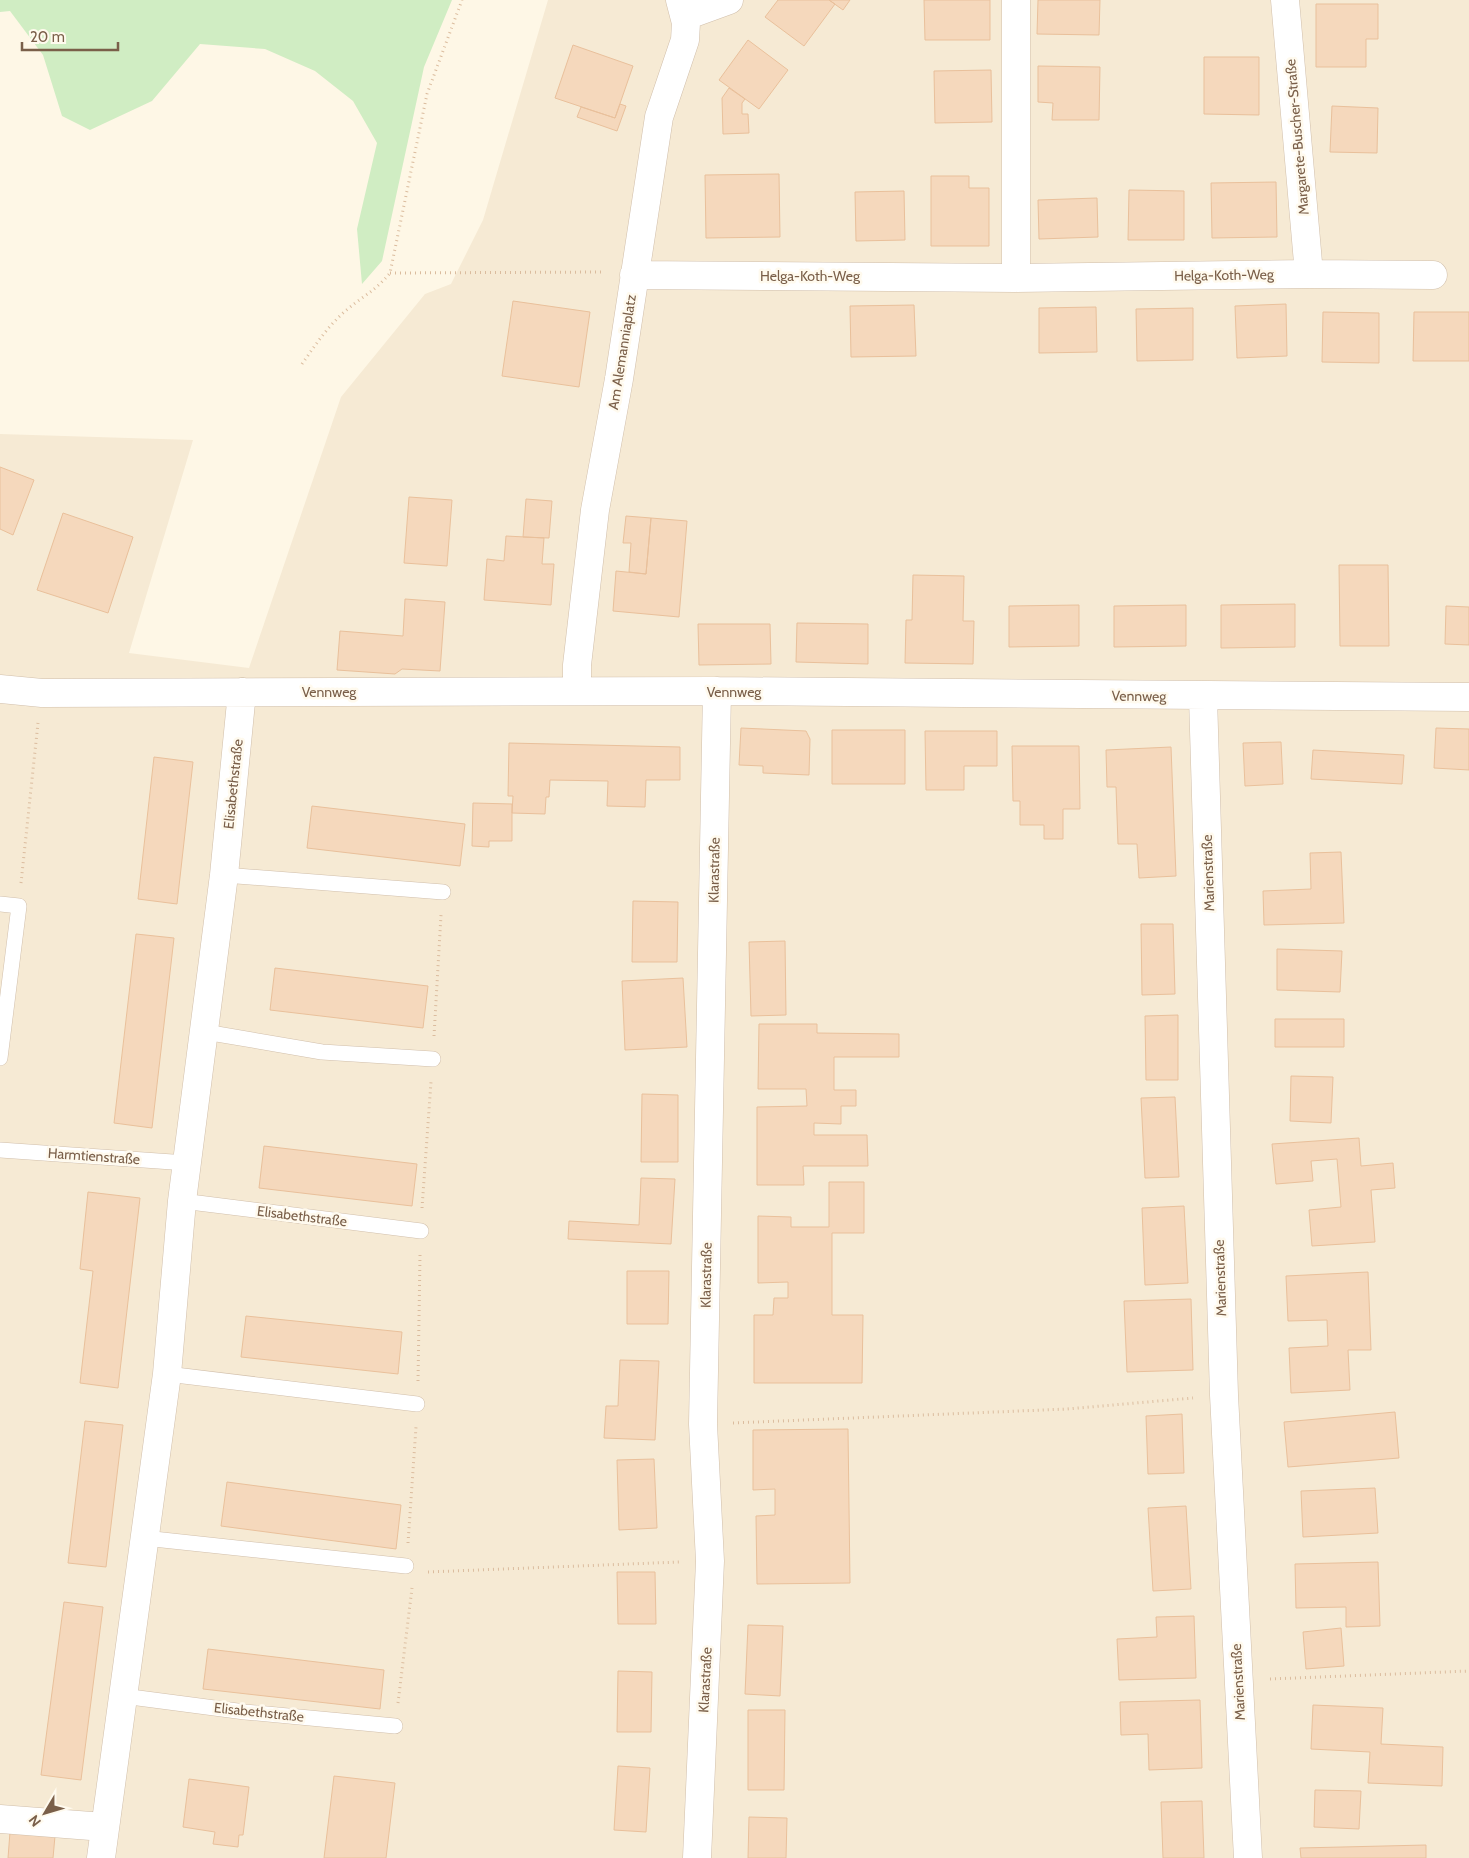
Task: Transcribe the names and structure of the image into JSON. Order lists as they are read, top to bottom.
{
  "streets": {
    "street": [
      "Margarete-Buscher-Straße",
      "Helga-Koth-Weg",
      "Am Alemanniaplatz",
      "Vennweg",
      "Elisabethstraße",
      "Klarastraße",
      "Marienstraße"
    ],
    "lane": ["Harmtienstraße"]
  },
  "crossings": [
    ["Margarete-Buscher-Straße", "Helga-Koth-Weg"],
    ["Helga-Koth-Weg", "Am Alemanniaplatz"],
    ["Am Alemanniaplatz", "Vennweg"],
    ["Vennweg", "Elisabethstraße"],
    ["Vennweg", "Klarastraße"],
    ["Vennweg", "Marienstraße"],
    ["Elisabethstraße", "Harmtienstraße"]
  ],
  "scale_bar": "20 m",
  "north": "bottom left"
}
